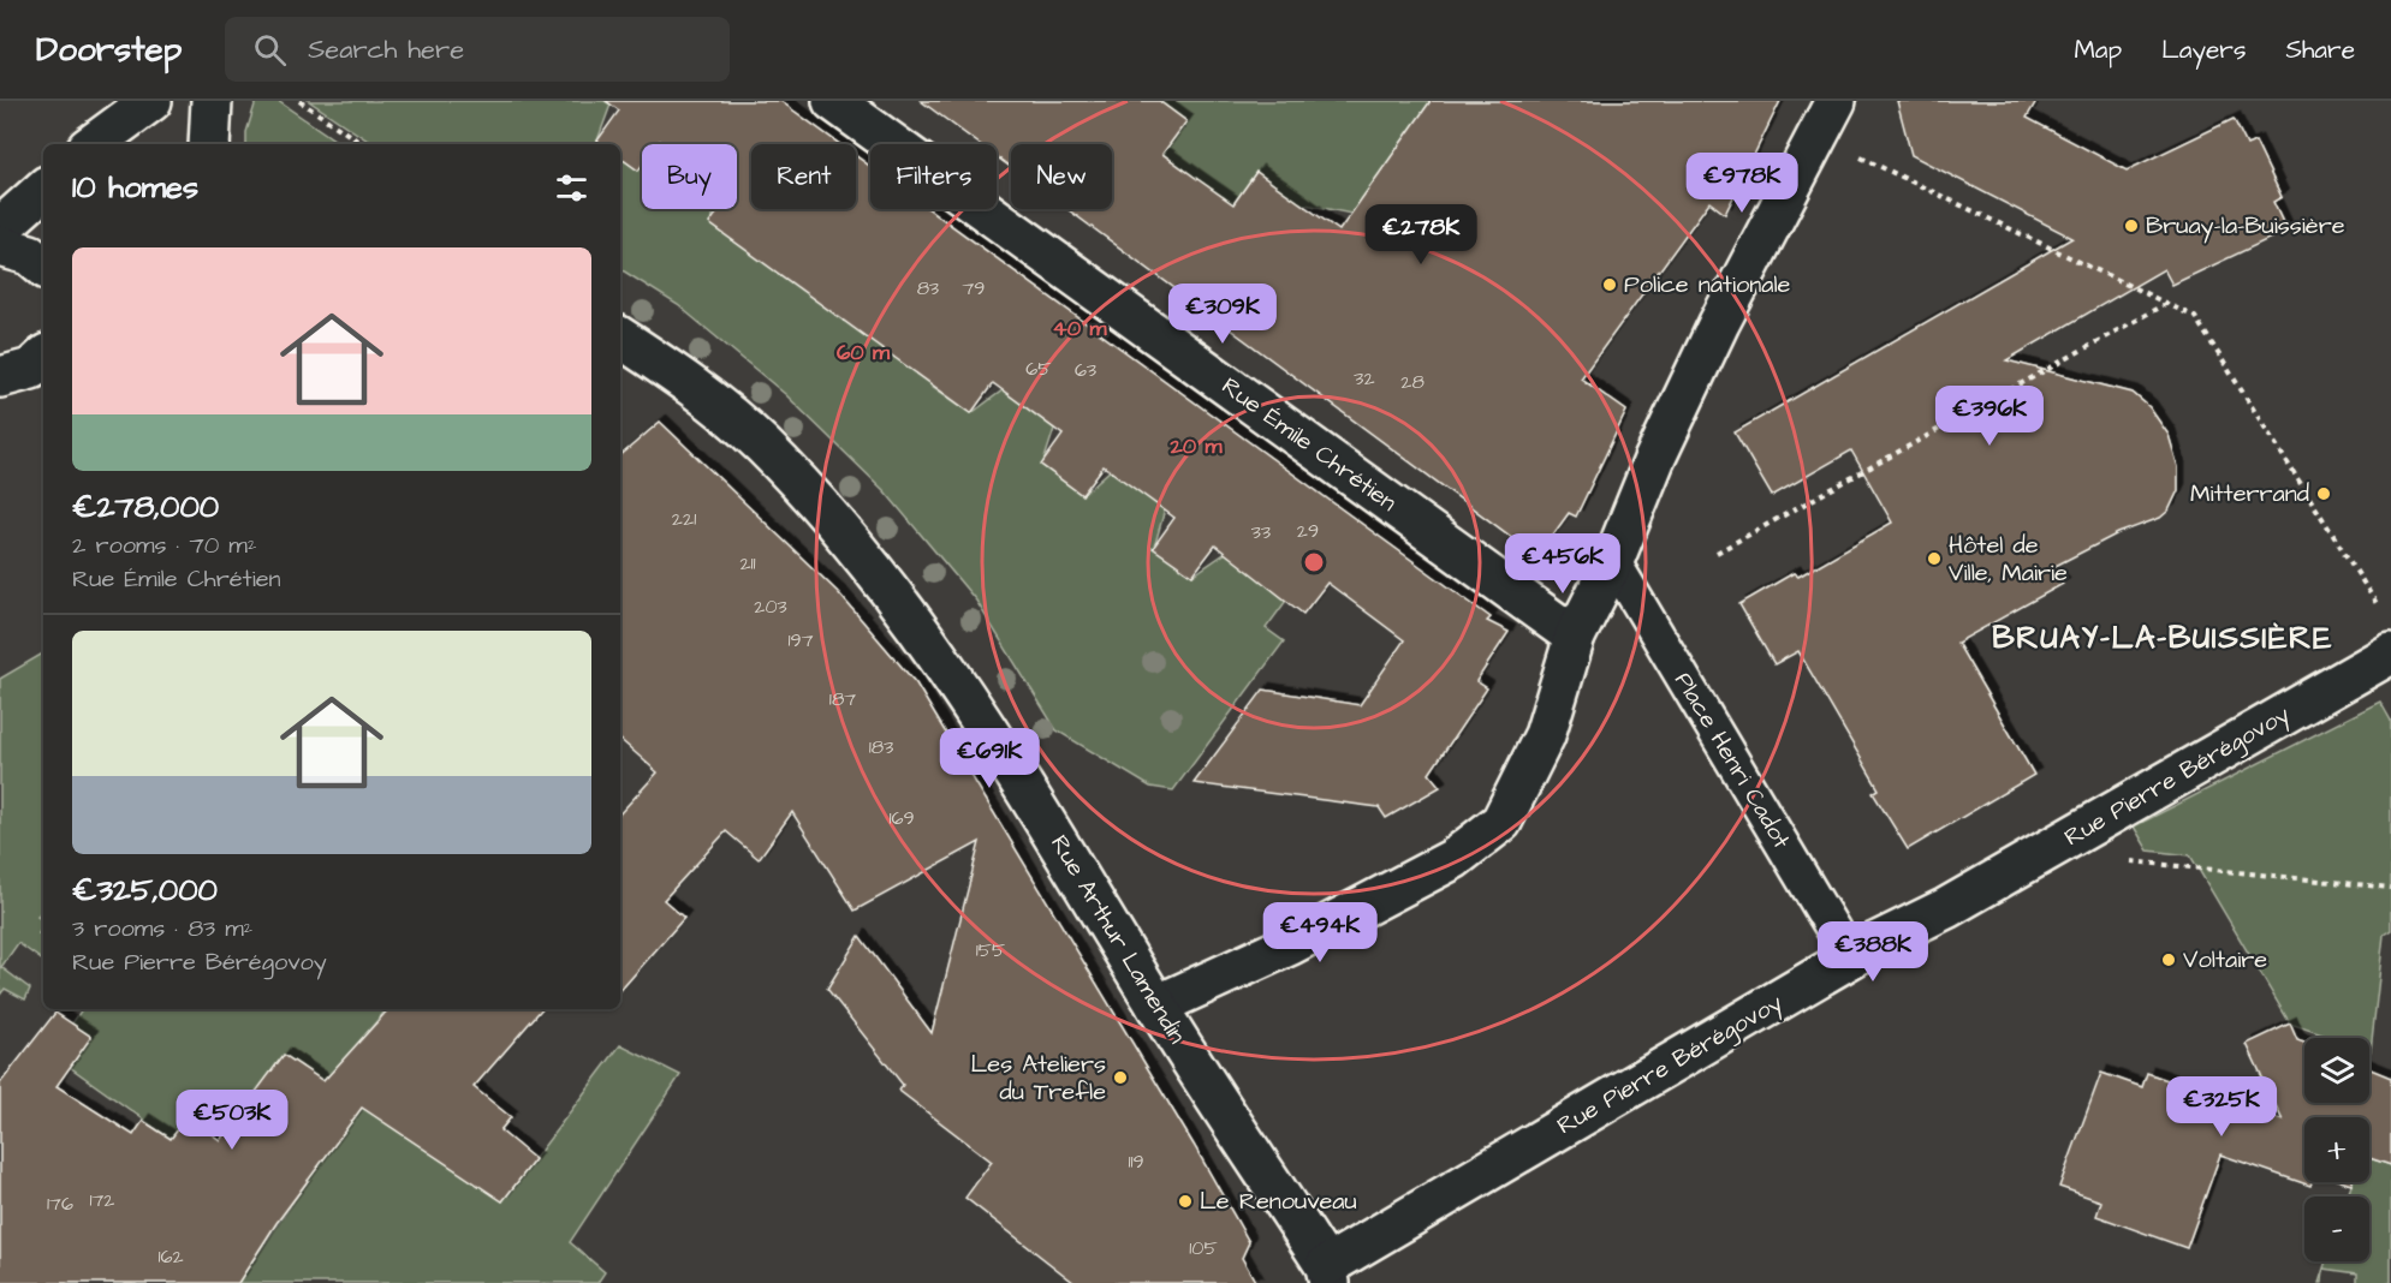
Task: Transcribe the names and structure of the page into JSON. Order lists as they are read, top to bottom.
{
  "streets": {
    "street": [
      "Rue Émile Chrétien",
      "Place Henri Cadot",
      "Rue Pierre Bérégovoy",
      "Rue Arthur Lamendin"
    ]
  },
  "crossings": [
    ["Place Henri Cadot", "Rue Pierre Bérégovoy"],
    ["Rue Pierre Bérégovoy", "Rue Arthur Lamendin"]
  ],
  "districts": ["BRUAY-LA-BUISSIÈRE"],
  "places": [
    "Bruay-la-Buissière",
    "Police nationale",
    "Mitterrand",
    "Hôtel de Ville, Mairie",
    "Voltaire",
    "Les Ateliers du Trefle",
    "Le Renouveau"
  ],
  "house_numbers": [
    "83",
    "79",
    "65",
    "63",
    "32",
    "28",
    "221",
    "29",
    "33",
    "211",
    "203",
    "197",
    "187",
    "183",
    "169",
    "155",
    "119",
    "172",
    "176",
    "105",
    "162"
  ],
  "page": {
    "header": "Doorstep",
    "search": "Search here",
    "nav": ["Map", "Layers", "Share"],
    "chip": [
      "Buy",
      "Rent",
      "Filters",
      "New"
    ],
    "heading": "10 homes",
    "price": [
      "€978K",
      "€278K",
      "€309K",
      "€396K",
      "€456K",
      "€691K",
      "€494K",
      "€388K",
      "€325K",
      "€503K"
    ],
    "list": [
      {
        "name": "€278,000",
        "note": "2 rooms · 70 m² · Rue Émile Chrétien"
      },
      {
        "name": "€325,000",
        "note": "3 rooms · 83 m² · Rue Pierre Bérégovoy"
      }
    ],
    "map_buttons": ["+", "−"]
  },
  "rings": ["40 m", "60 m", "20 m"]
}
